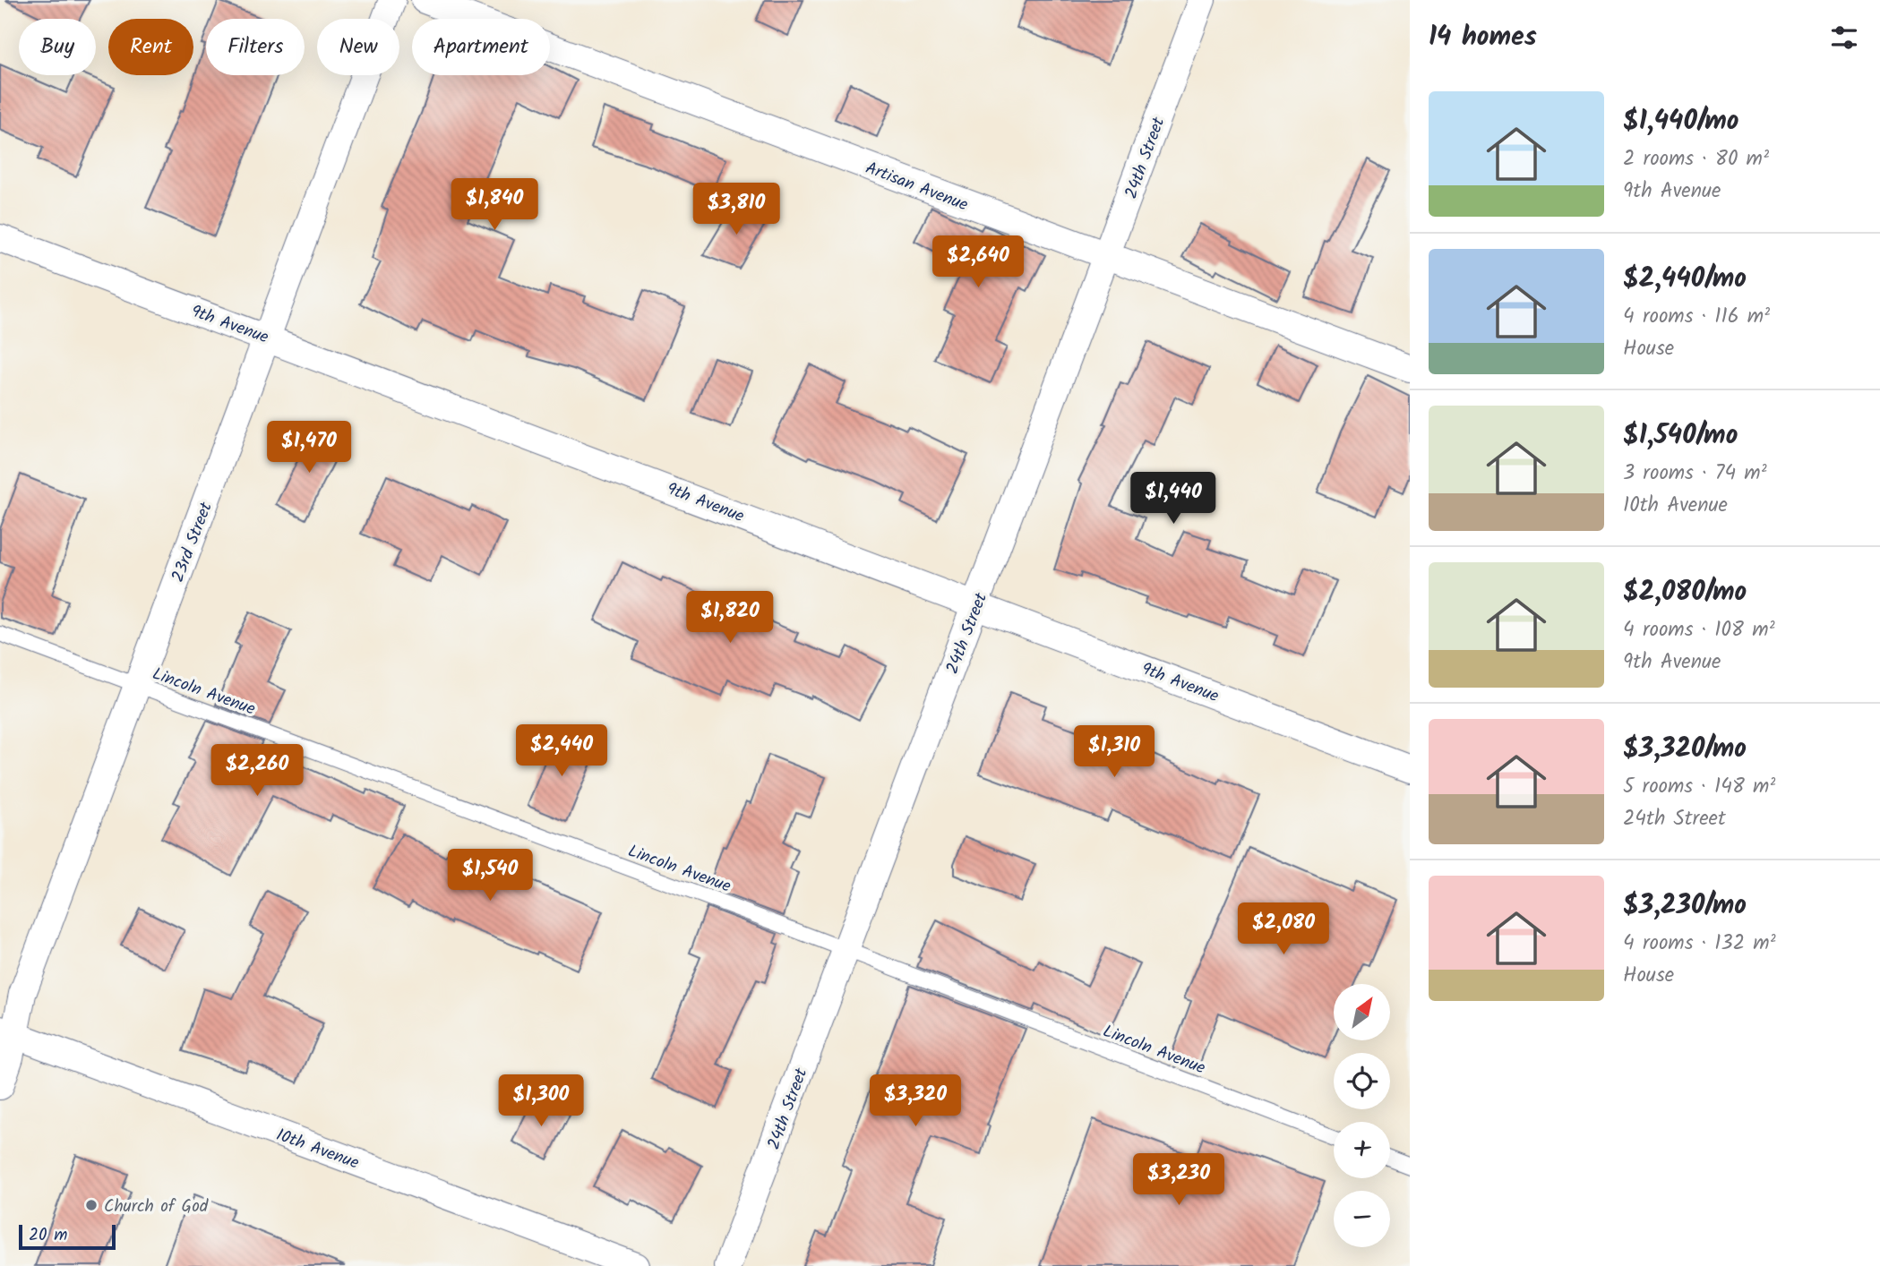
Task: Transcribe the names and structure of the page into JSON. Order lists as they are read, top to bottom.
{
  "streets": {
    "street": [
      "24th Street",
      "Artisan Avenue",
      "9th Avenue",
      "23rd Street",
      "10th Avenue"
    ],
    "lane": ["Lincoln Avenue"]
  },
  "crossings": [
    ["24th Street", "Artisan Avenue"],
    ["24th Street", "9th Avenue"],
    ["24th Street", "Lincoln Avenue"],
    ["9th Avenue", "23rd Street"],
    ["23rd Street", "Lincoln Avenue"],
    ["23rd Street", "10th Avenue"]
  ],
  "places": ["Church of God"],
  "scale_bar": "20 m",
  "north": "top right",
  "page": {
    "heading": "14 homes",
    "chip": [
      "Buy",
      "Rent",
      "Filters",
      "New",
      "Apartment"
    ],
    "list": [
      {
        "name": "$1,440/mo",
        "note": "2 rooms · 80 m² · 9th Avenue"
      },
      {
        "name": "$2,440/mo",
        "note": "4 rooms · 116 m² · House"
      },
      {
        "name": "$1,540/mo",
        "note": "3 rooms · 74 m² · 10th Avenue"
      },
      {
        "name": "$2,080/mo",
        "note": "4 rooms · 108 m² · 9th Avenue"
      },
      {
        "name": "$3,320/mo",
        "note": "5 rooms · 148 m² · 24th Street"
      },
      {
        "name": "$3,230/mo",
        "note": "4 rooms · 132 m² · House"
      }
    ],
    "price": [
      "$1,840",
      "$3,810",
      "$2,640",
      "$1,470",
      "$1,440",
      "$1,820",
      "$2,440",
      "$1,310",
      "$2,260",
      "$1,540",
      "$2,080",
      "$1,300",
      "$3,320",
      "$3,230"
    ],
    "map_buttons": ["+", "−"],
    "scale": "20 m"
  }
}
